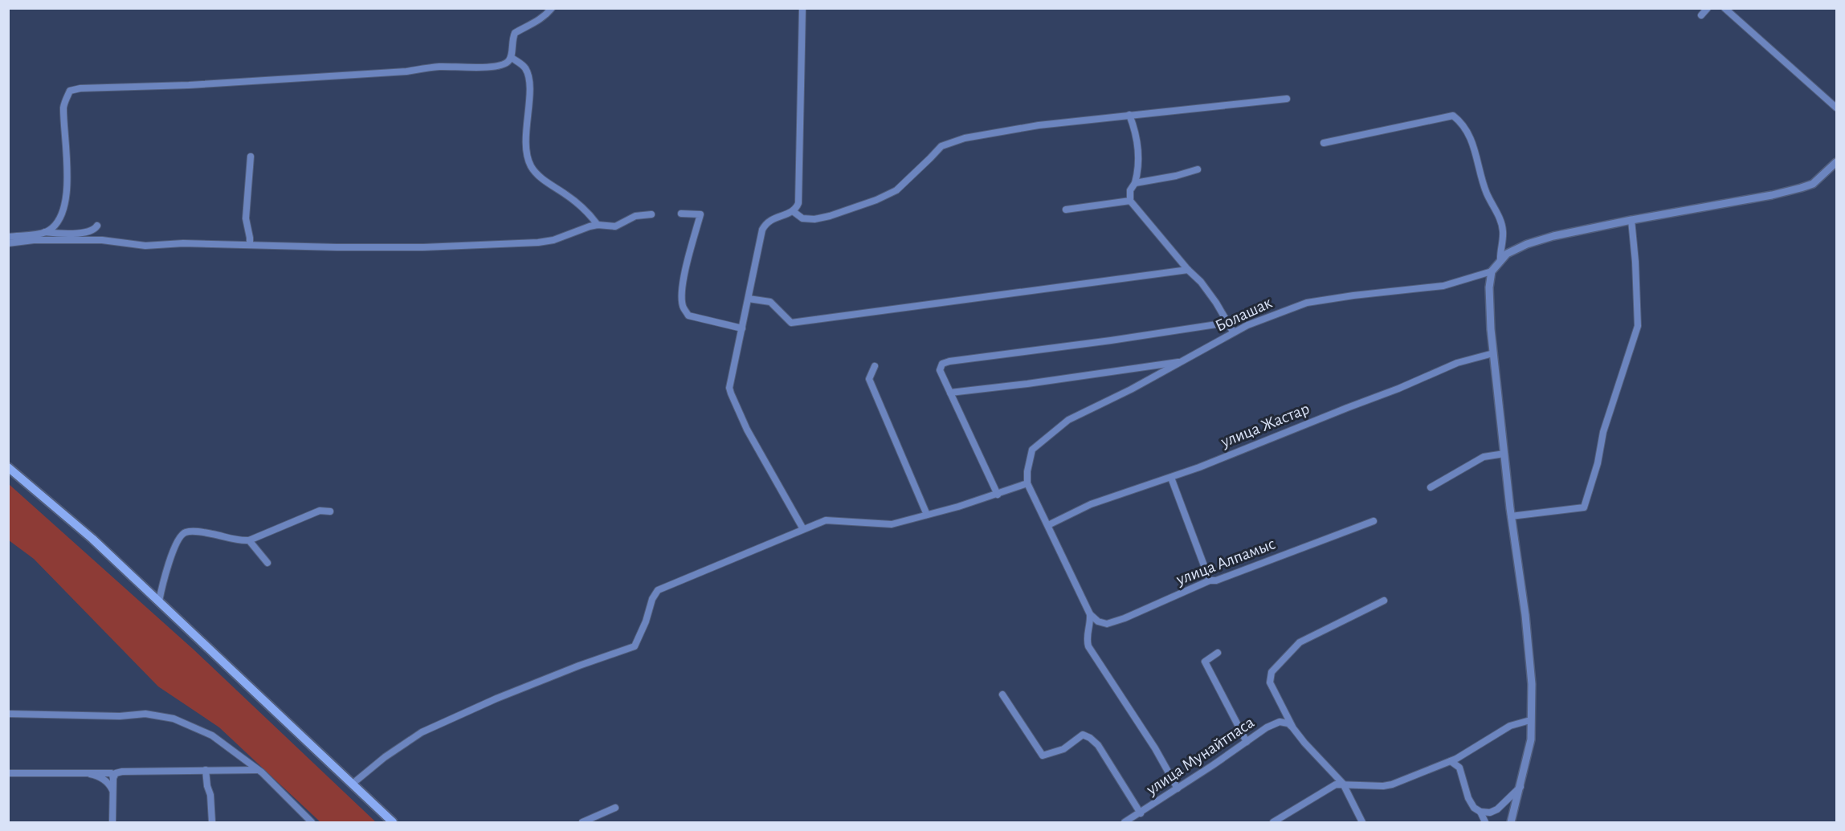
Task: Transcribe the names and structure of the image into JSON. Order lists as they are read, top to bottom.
{
  "streets": {
    "street": [
      "Болашак",
      "улица Жастар",
      "улица Алпамыс",
      "улица Мунайтпаса"
    ]
  }
}
